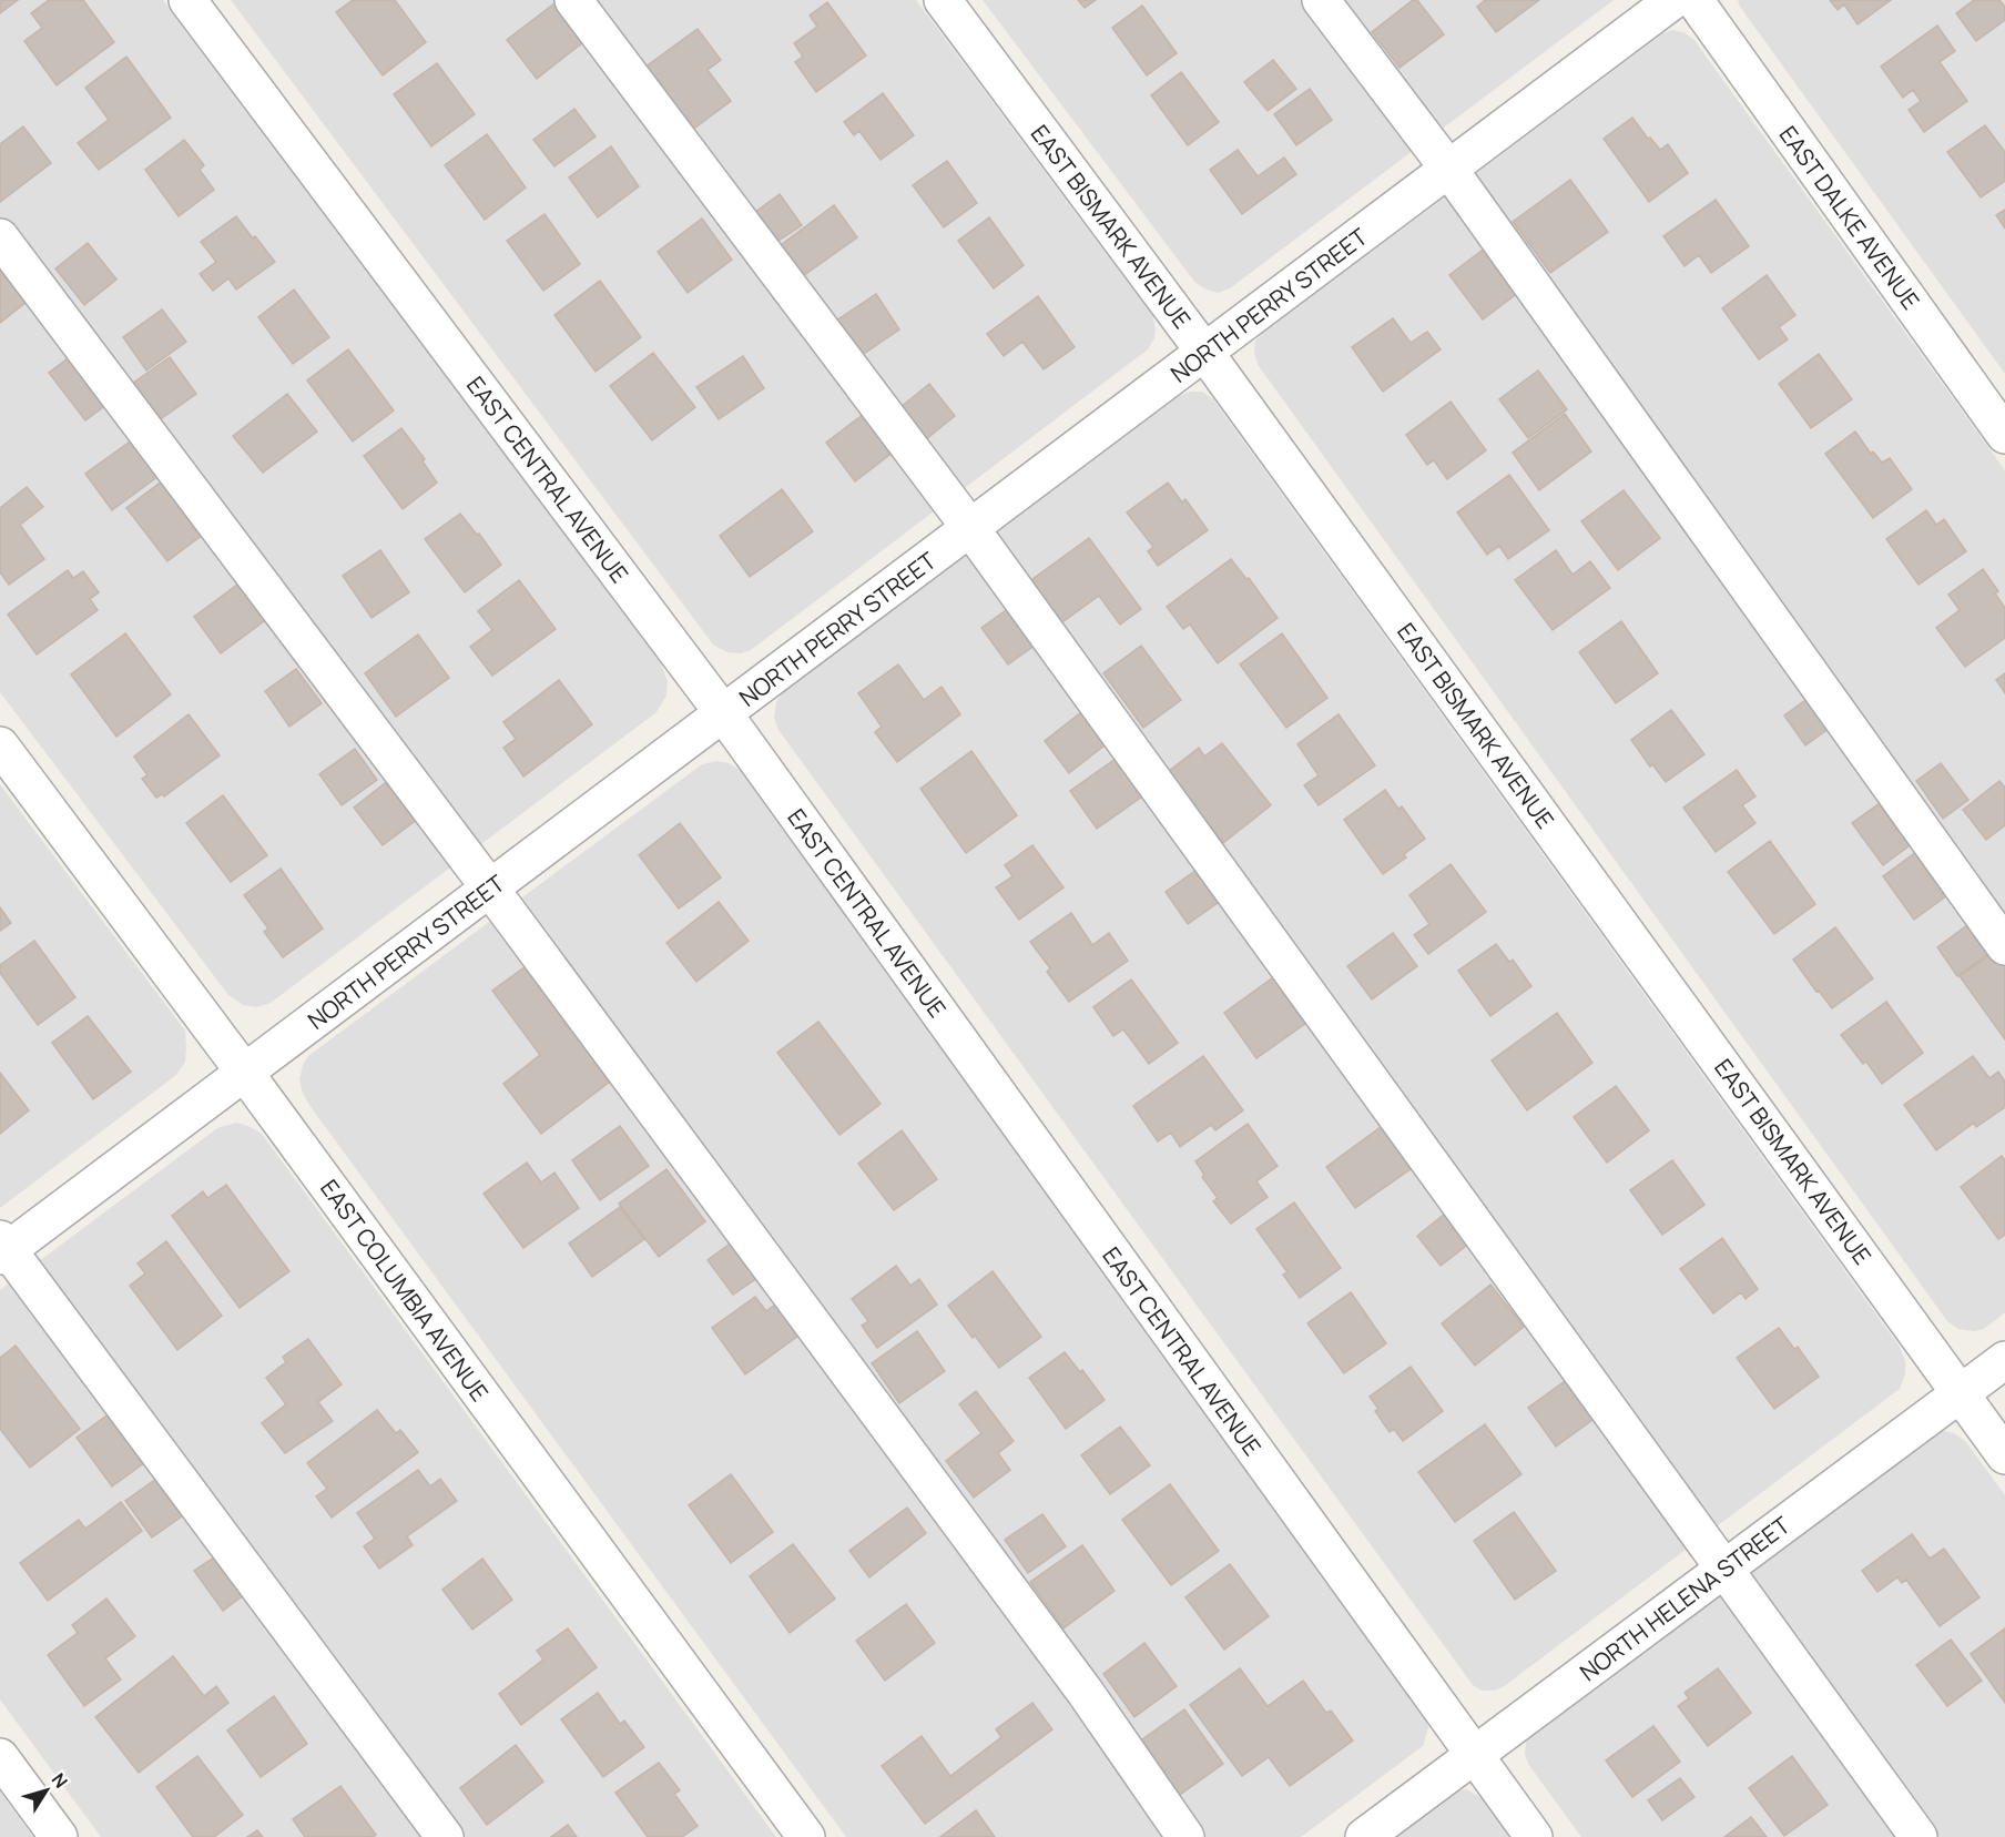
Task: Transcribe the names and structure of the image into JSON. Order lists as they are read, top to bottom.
{
  "streets": {
    "street": [
      "EAST DALKE AVENUE",
      "EAST BISMARK AVENUE",
      "NORTH PERRY STREET",
      "EAST CENTRAL AVENUE",
      "EAST COLUMBIA AVENUE",
      "NORTH HELENA STREET"
    ]
  },
  "crossings": [
    ["EAST BISMARK AVENUE", "NORTH PERRY STREET"],
    ["EAST BISMARK AVENUE", "NORTH HELENA STREET"],
    ["NORTH PERRY STREET", "EAST CENTRAL AVENUE"],
    ["NORTH PERRY STREET", "EAST COLUMBIA AVENUE"],
    ["EAST CENTRAL AVENUE", "NORTH HELENA STREET"]
  ],
  "north": "top right"
}
